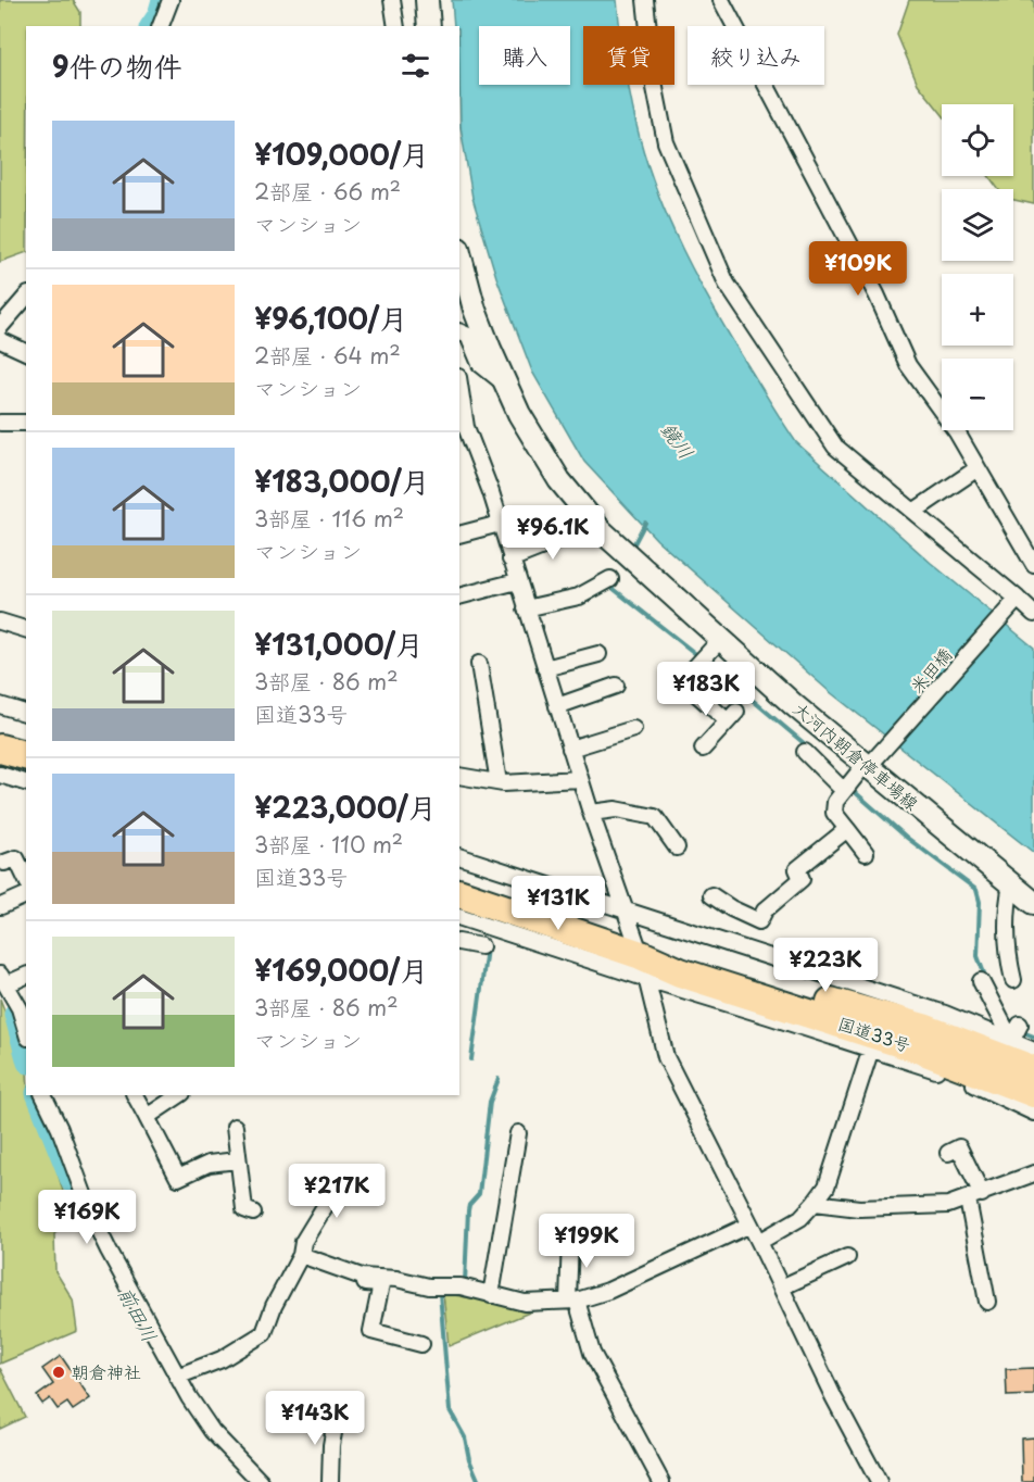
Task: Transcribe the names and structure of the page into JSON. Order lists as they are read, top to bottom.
{
  "streets": {
    "highway": ["国道33号"],
    "main road": ["大河内朝倉停車場線"],
    "street": ["米田橋"]
  },
  "crossings": [
    ["米田橋", "大河内朝倉停車場線"]
  ],
  "water": ["鏡川", "前田川"],
  "places": ["朝倉神社"],
  "page": {
    "chip": ["購入", "賃貸", "絞り込み"],
    "heading": "9件の物件",
    "map_buttons": ["+", "−"],
    "list": [
      {
        "name": "¥109,000/月",
        "note": "2部屋 · 66 m² · マンション"
      },
      {
        "name": "¥96,100/月",
        "note": "2部屋 · 64 m² · マンション"
      },
      {
        "name": "¥183,000/月",
        "note": "3部屋 · 116 m² · マンション"
      },
      {
        "name": "¥131,000/月",
        "note": "3部屋 · 86 m² · 国道33号"
      },
      {
        "name": "¥223,000/月",
        "note": "3部屋 · 110 m² · 国道33号"
      },
      {
        "name": "¥169,000/月",
        "note": "3部屋 · 86 m² · マンション"
      }
    ],
    "price": [
      "¥109K",
      "¥96.1K",
      "¥183K",
      "¥131K",
      "¥223K",
      "¥217K",
      "¥169K",
      "¥199K",
      "¥143K"
    ]
  }
}
